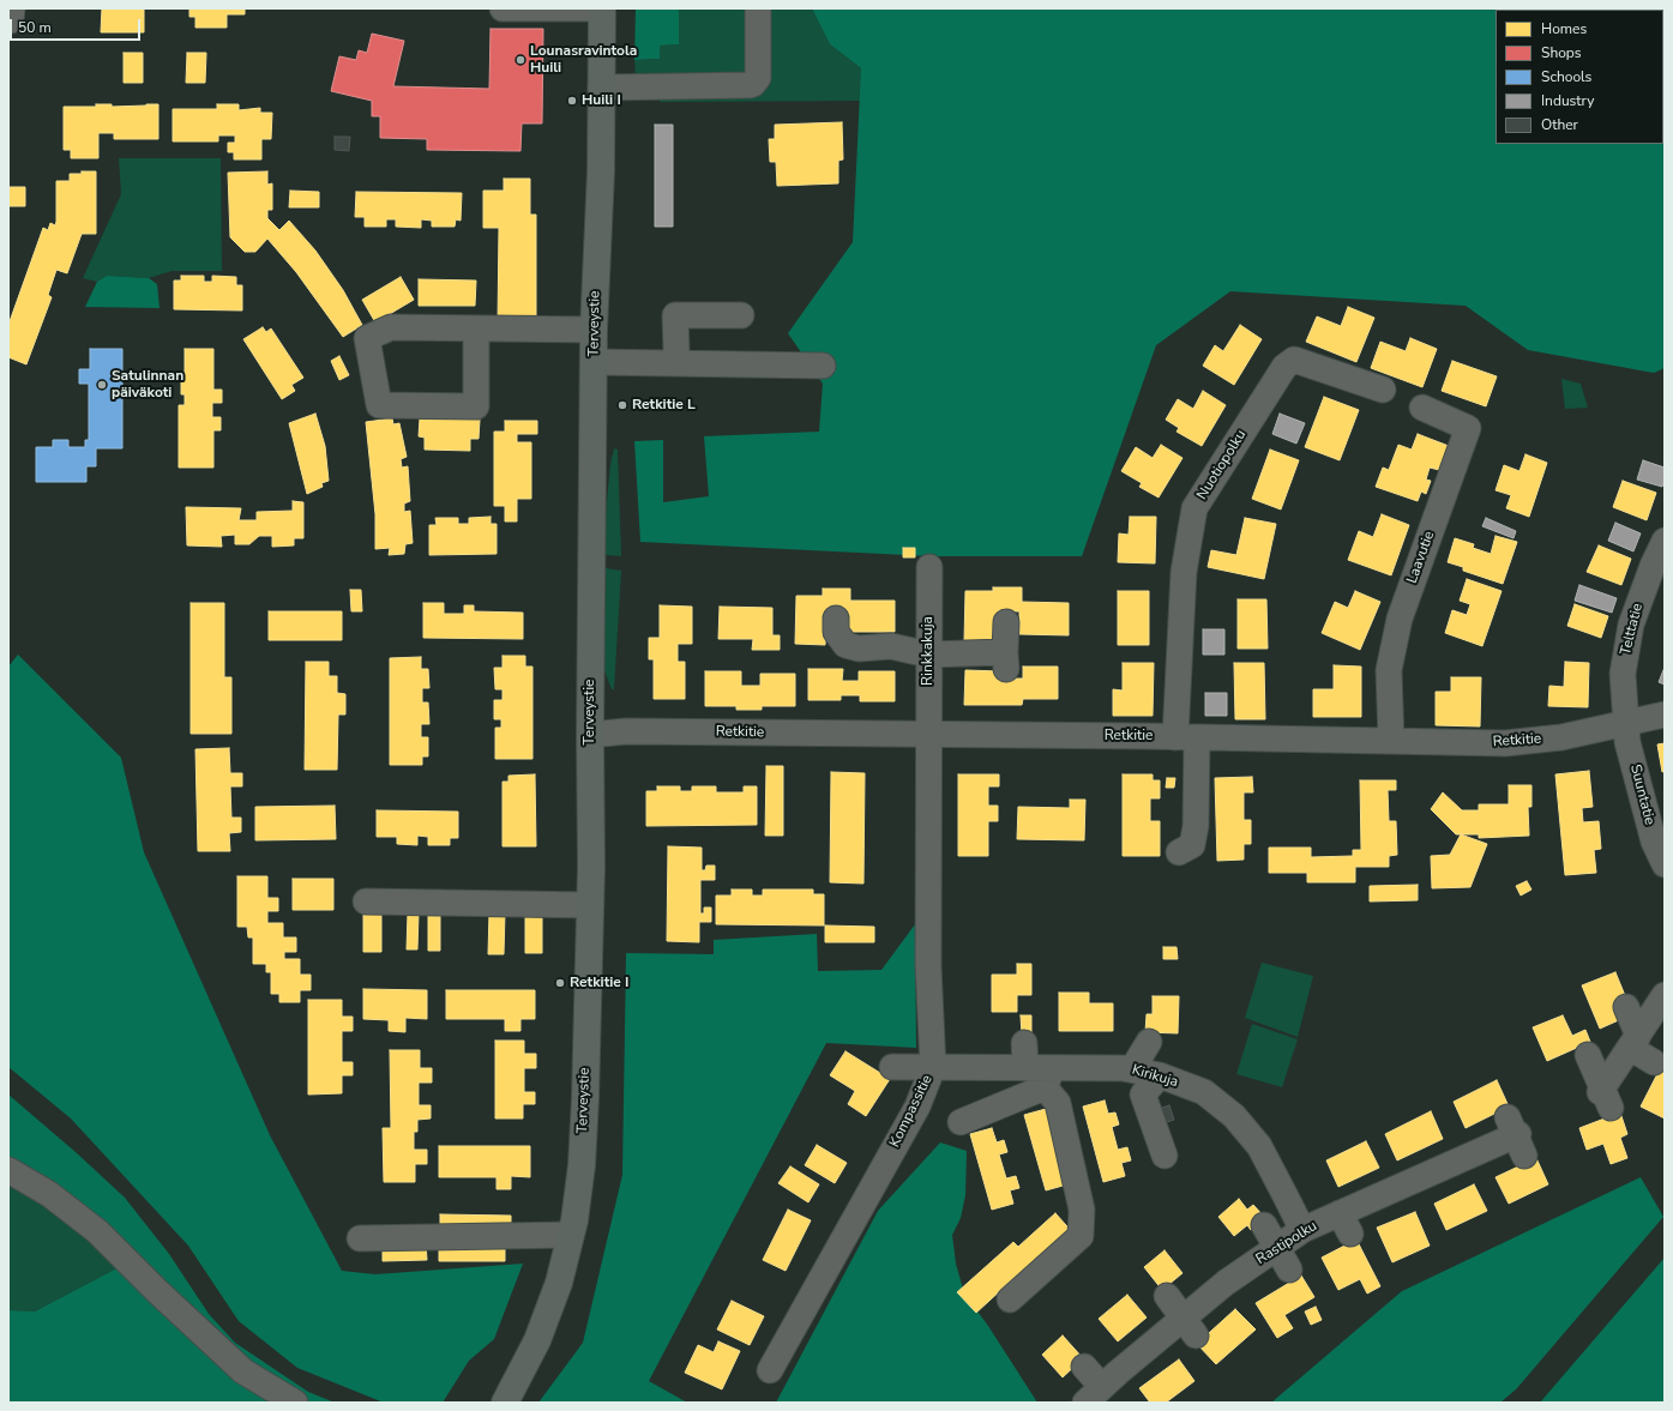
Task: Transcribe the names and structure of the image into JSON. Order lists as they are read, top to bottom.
{
  "streets": {
    "main road": ["Terveystie"],
    "street": [
      "Nuotiopolku",
      "Laavutie",
      "Telttatie",
      "Rinkkakuja",
      "Retkitie",
      "Suuntatie",
      "Kirikuja",
      "Kompassitie",
      "Rastipolku"
    ]
  },
  "crossings": [
    ["Terveystie", "Retkitie"],
    ["Nuotiopolku", "Retkitie"],
    ["Laavutie", "Retkitie"],
    ["Telttatie", "Retkitie"],
    ["Telttatie", "Suuntatie"],
    ["Rinkkakuja", "Retkitie"],
    ["Rinkkakuja", "Kompassitie"],
    ["Retkitie", "Suuntatie"],
    ["Retkitie", "Kompassitie"],
    ["Kirikuja", "Kompassitie"],
    ["Kirikuja", "Rastipolku"]
  ],
  "places": [
    "Lounasravintola Huili",
    "Huili I",
    "Satulinnan päiväkoti",
    "Retkitie L",
    "Retkitie I"
  ],
  "legend": [
    "Homes",
    "Shops",
    "Schools",
    "Industry",
    "Other"
  ],
  "scale_bar": "50 m"
}
